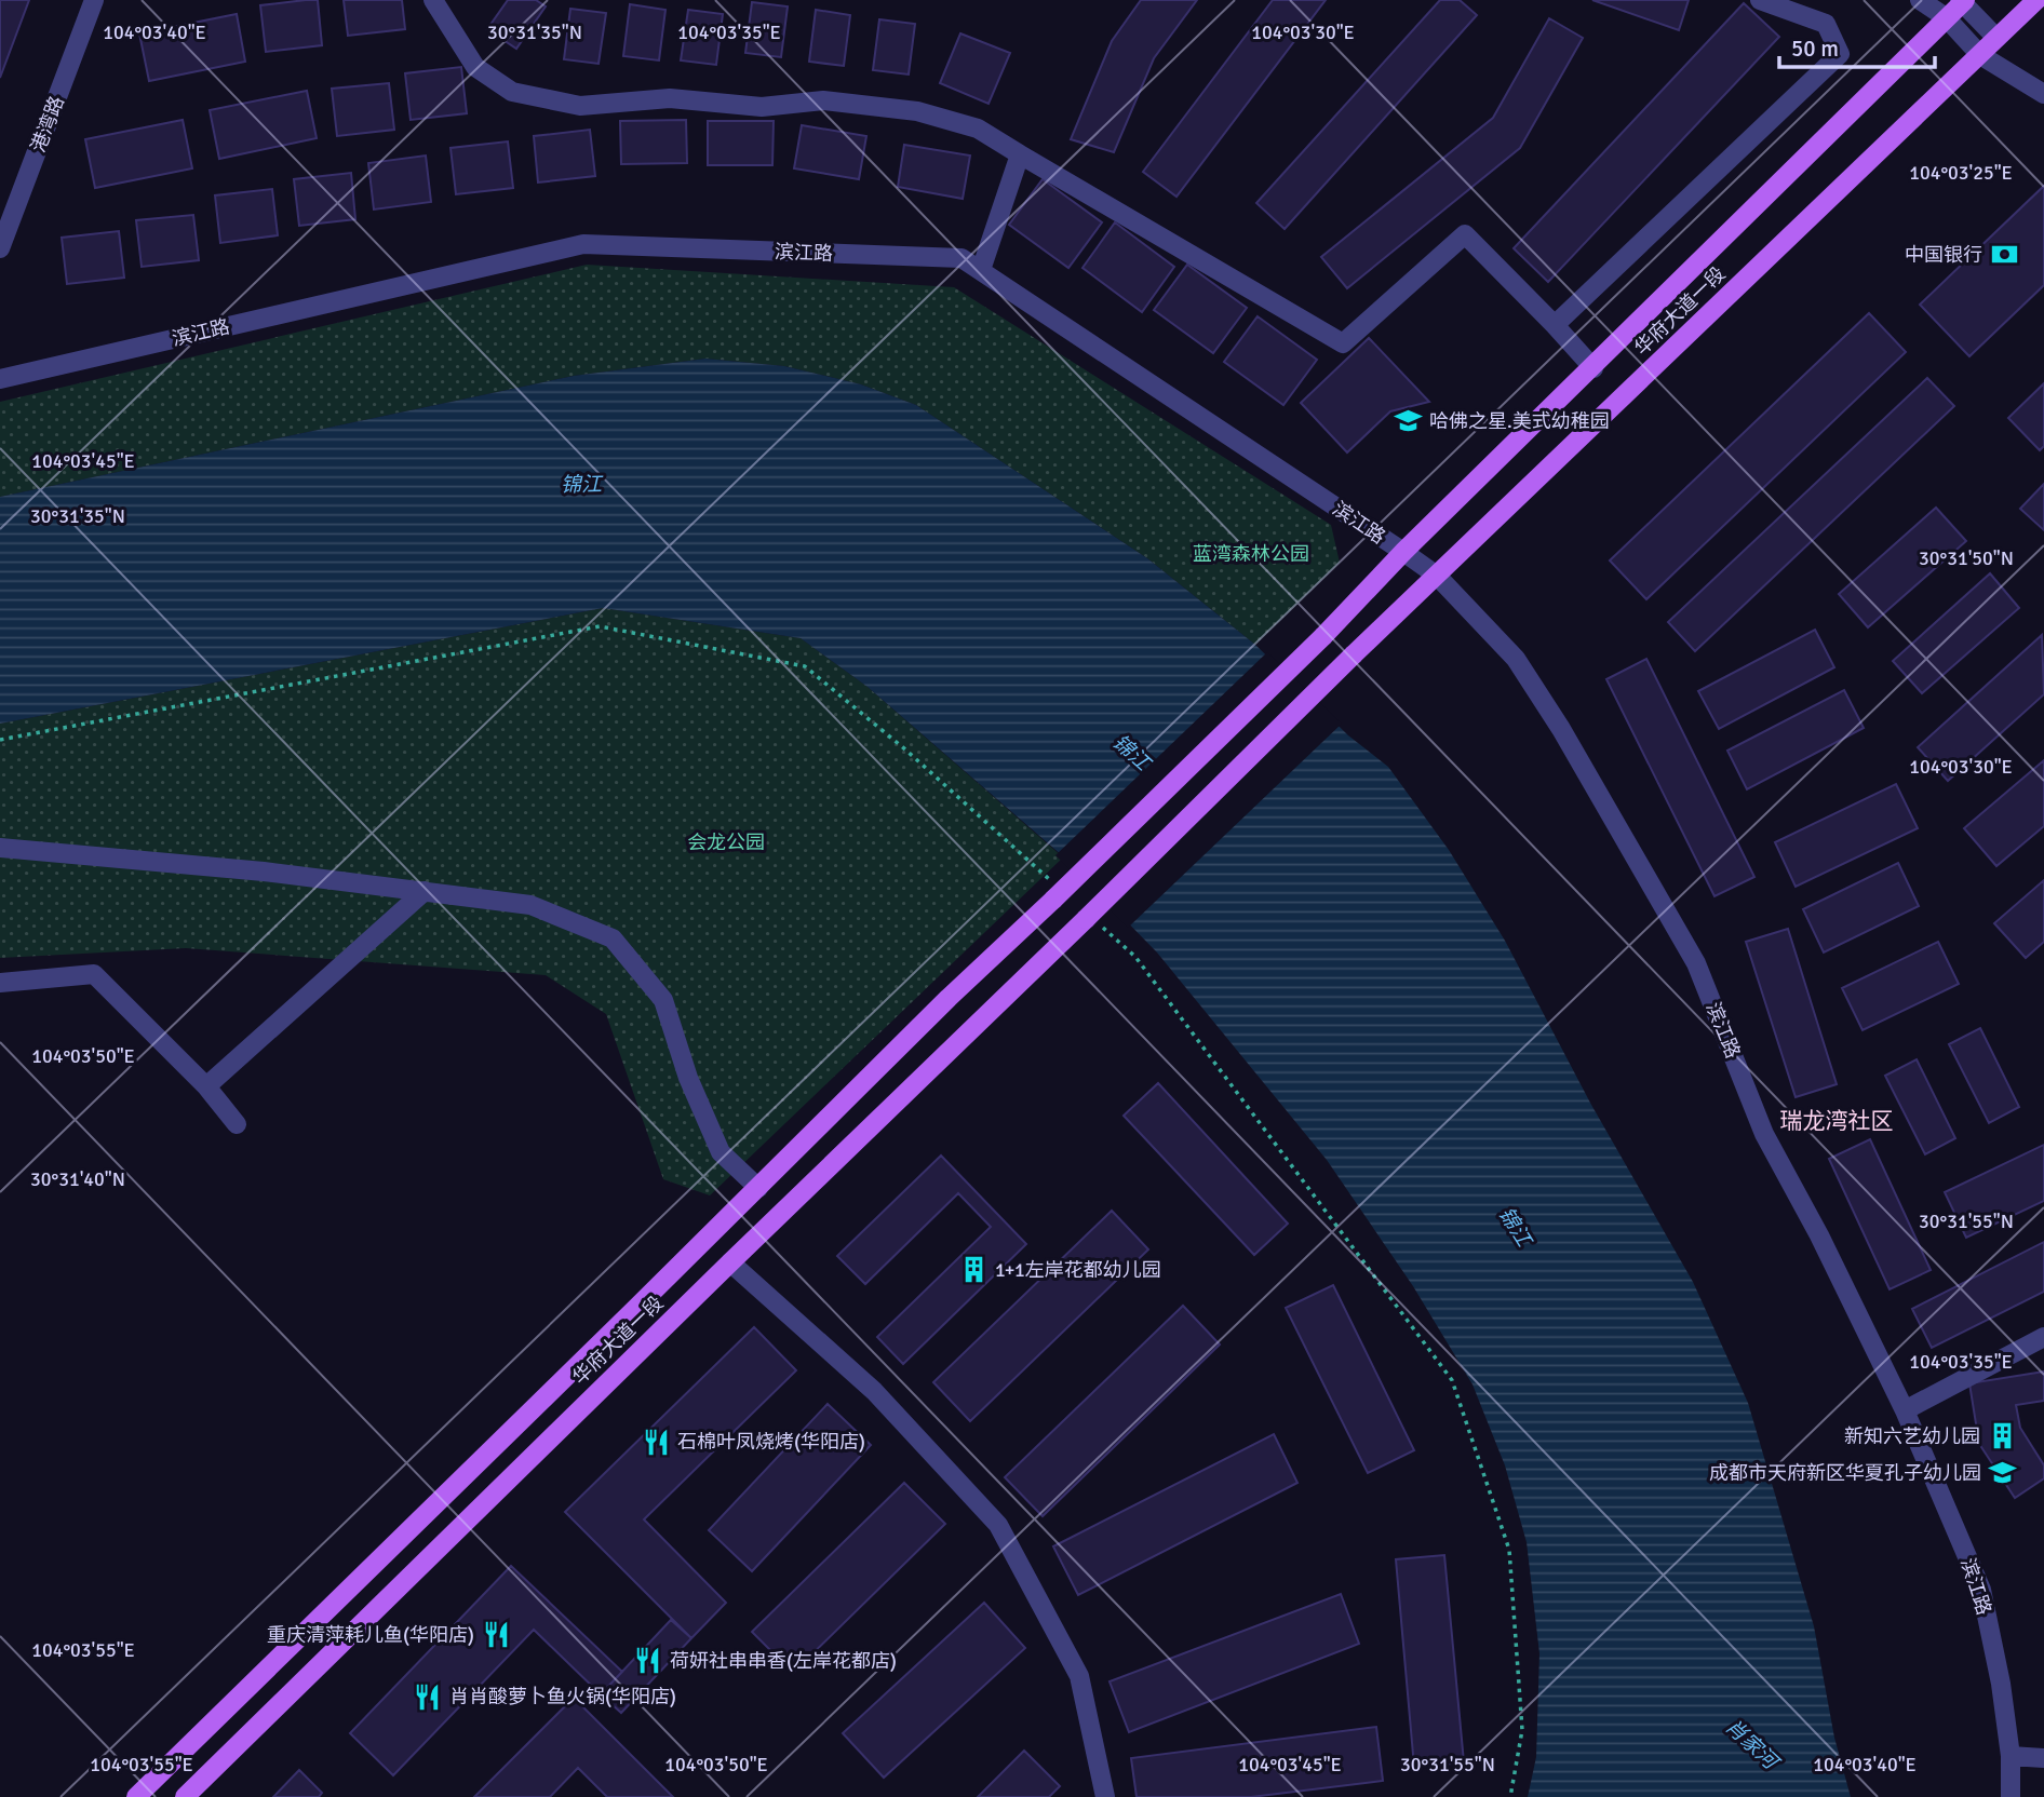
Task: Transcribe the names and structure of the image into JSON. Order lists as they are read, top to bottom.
{
  "streets": {
    "main road": ["华府大道一段"],
    "street": ["港湾路", "滨江路"]
  },
  "crossings": [
    ["滨江路", "华府大道一段"]
  ],
  "districts": ["瑞龙湾社区"],
  "water": ["锦江", "肖家河"],
  "parks": ["蓝湾森林公园", "会龙公园"],
  "places": {
    "bank": ["中国银行"],
    "school or university": ["哈佛之星.美式幼稚园", "成都市天府新区华夏孔子幼儿园"],
    "building": ["1+1左岸花都幼儿园", "新知六艺幼儿园"],
    "restaurant": [
      "石棉叶凤烧烤(华阳店)",
      "重庆清萍耗儿鱼(华阳店)",
      "荷妍社串串香(左岸花都店)",
      "肖肖酸萝卜鱼火锅(华阳店)"
    ]
  },
  "scale_bar": "50 m",
  "coordinates": [
    "30°31'35\"N",
    "104°03'40\"E",
    "104°03'35\"E",
    "104°03'30\"E",
    "104°03'25\"E",
    "104°03'45\"E",
    "30°31'50\"N",
    "104°03'50\"E",
    "30°31'40\"N",
    "30°31'55\"N",
    "104°03'55\"E"
  ]
}
